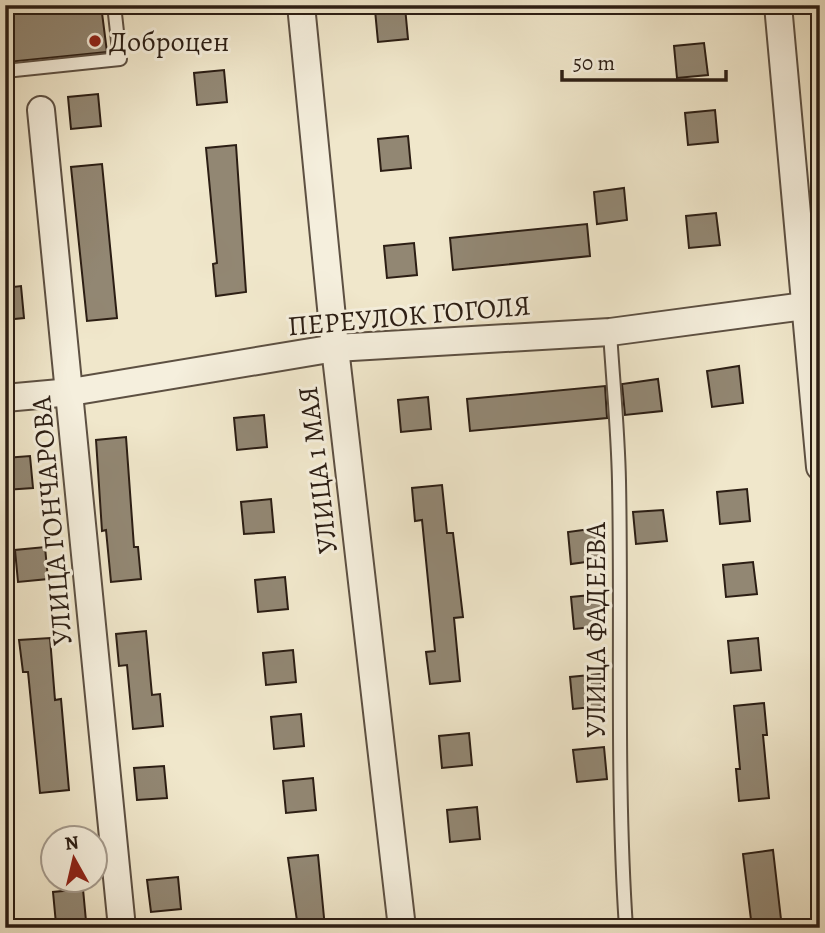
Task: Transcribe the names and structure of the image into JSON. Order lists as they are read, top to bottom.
{
  "streets": {
    "street": ["ПЕРЕУЛОК ГОГОЛЯ", "УЛИЦА 1 МАЯ", "УЛИЦА ГОНЧАРОВА"],
    "lane": ["УЛИЦА ФАДЕЕВА"]
  },
  "crossings": [
    ["ПЕРЕУЛОК ГОГОЛЯ", "УЛИЦА 1 МАЯ"],
    ["ПЕРЕУЛОК ГОГОЛЯ", "УЛИЦА ГОНЧАРОВА"],
    ["ПЕРЕУЛОК ГОГОЛЯ", "УЛИЦА ФАДЕЕВА"]
  ],
  "places": ["Доброцен"],
  "scale_bar": "50 m",
  "north": "top"
}
